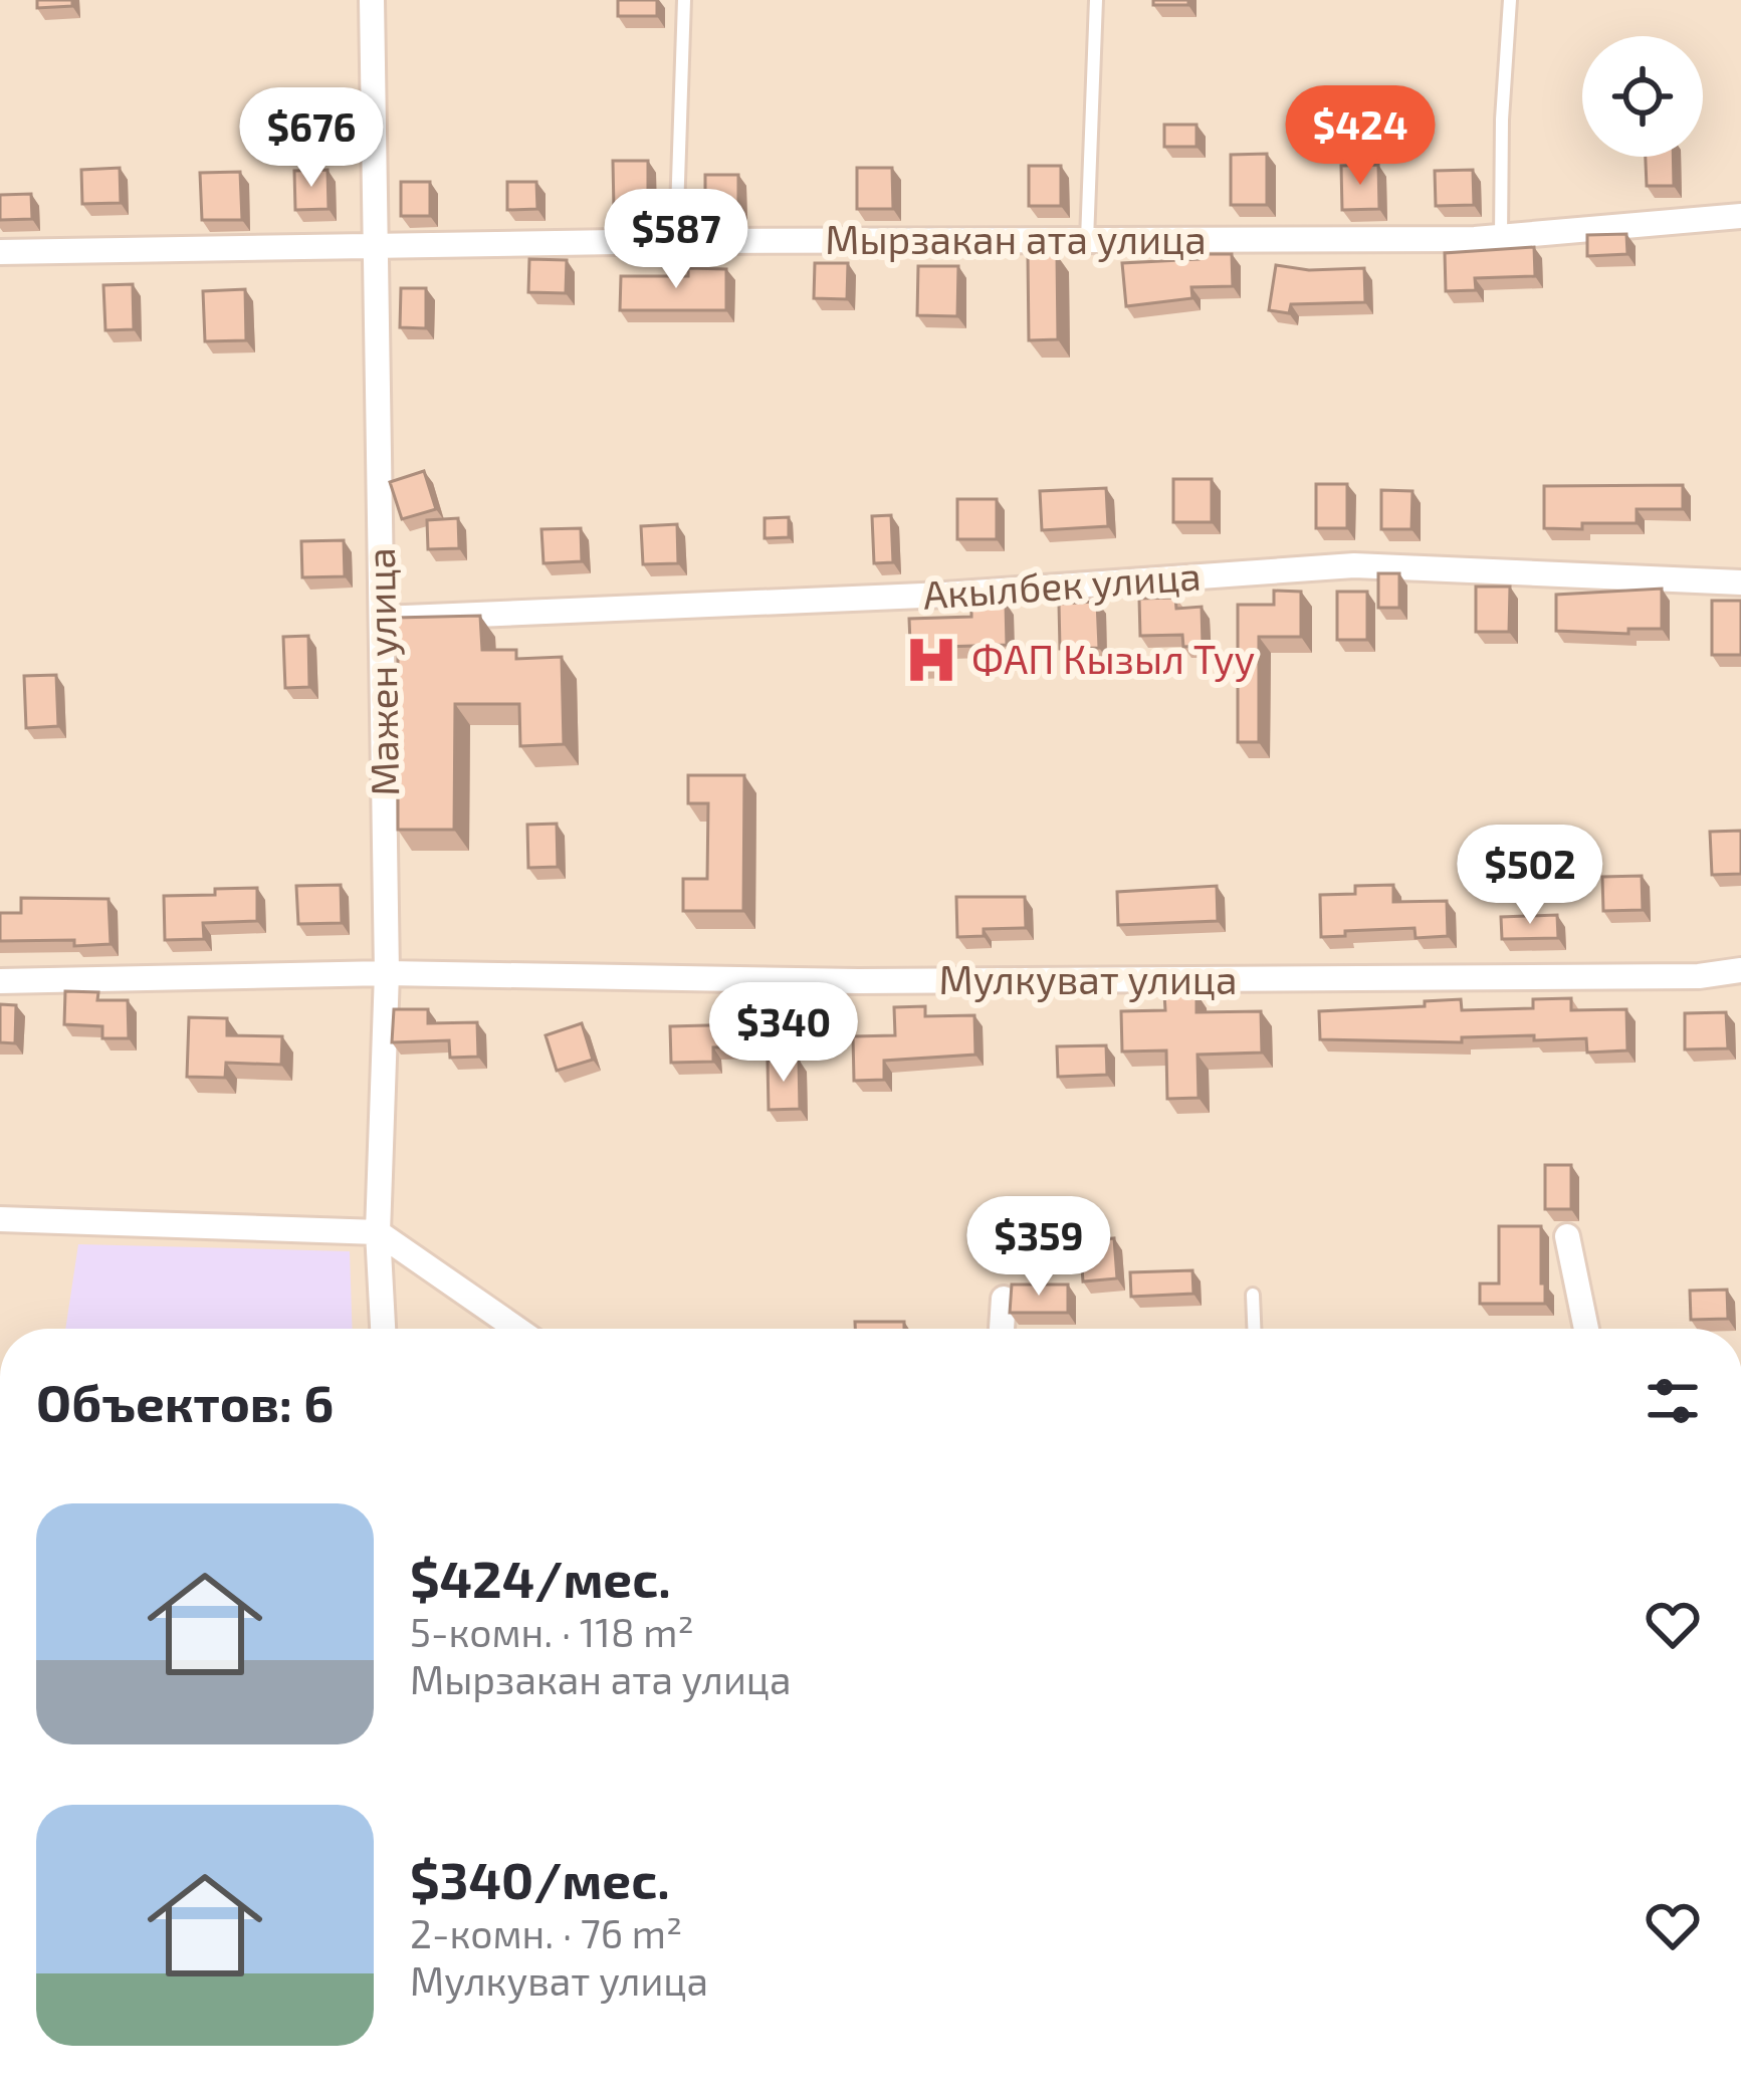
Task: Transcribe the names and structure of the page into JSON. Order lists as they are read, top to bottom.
{
  "streets": {
    "street": [
      "Мырзакан ата улица",
      "Акылбек улица",
      "Мажен улица",
      "Мулкуват улица"
    ]
  },
  "crossings": [
    ["Мырзакан ата улица", "Мажен улица"],
    ["Акылбек улица", "Мажен улица"],
    ["Мажен улица", "Мулкуват улица"]
  ],
  "places": {
    "hospital": ["ФАП Кызыл Туу"]
  },
  "page": {
    "price": [
      "$424",
      "$676",
      "$587",
      "$502",
      "$340",
      "$359"
    ],
    "heading": "Объектов: 6",
    "list": [
      {
        "name": "$424/мес.",
        "note": "5-комн. · 118 m² · Мырзакан ата улица"
      },
      {
        "name": "$340/мес.",
        "note": "2-комн. · 76 m² · Мулкуват улица"
      }
    ]
  }
}
